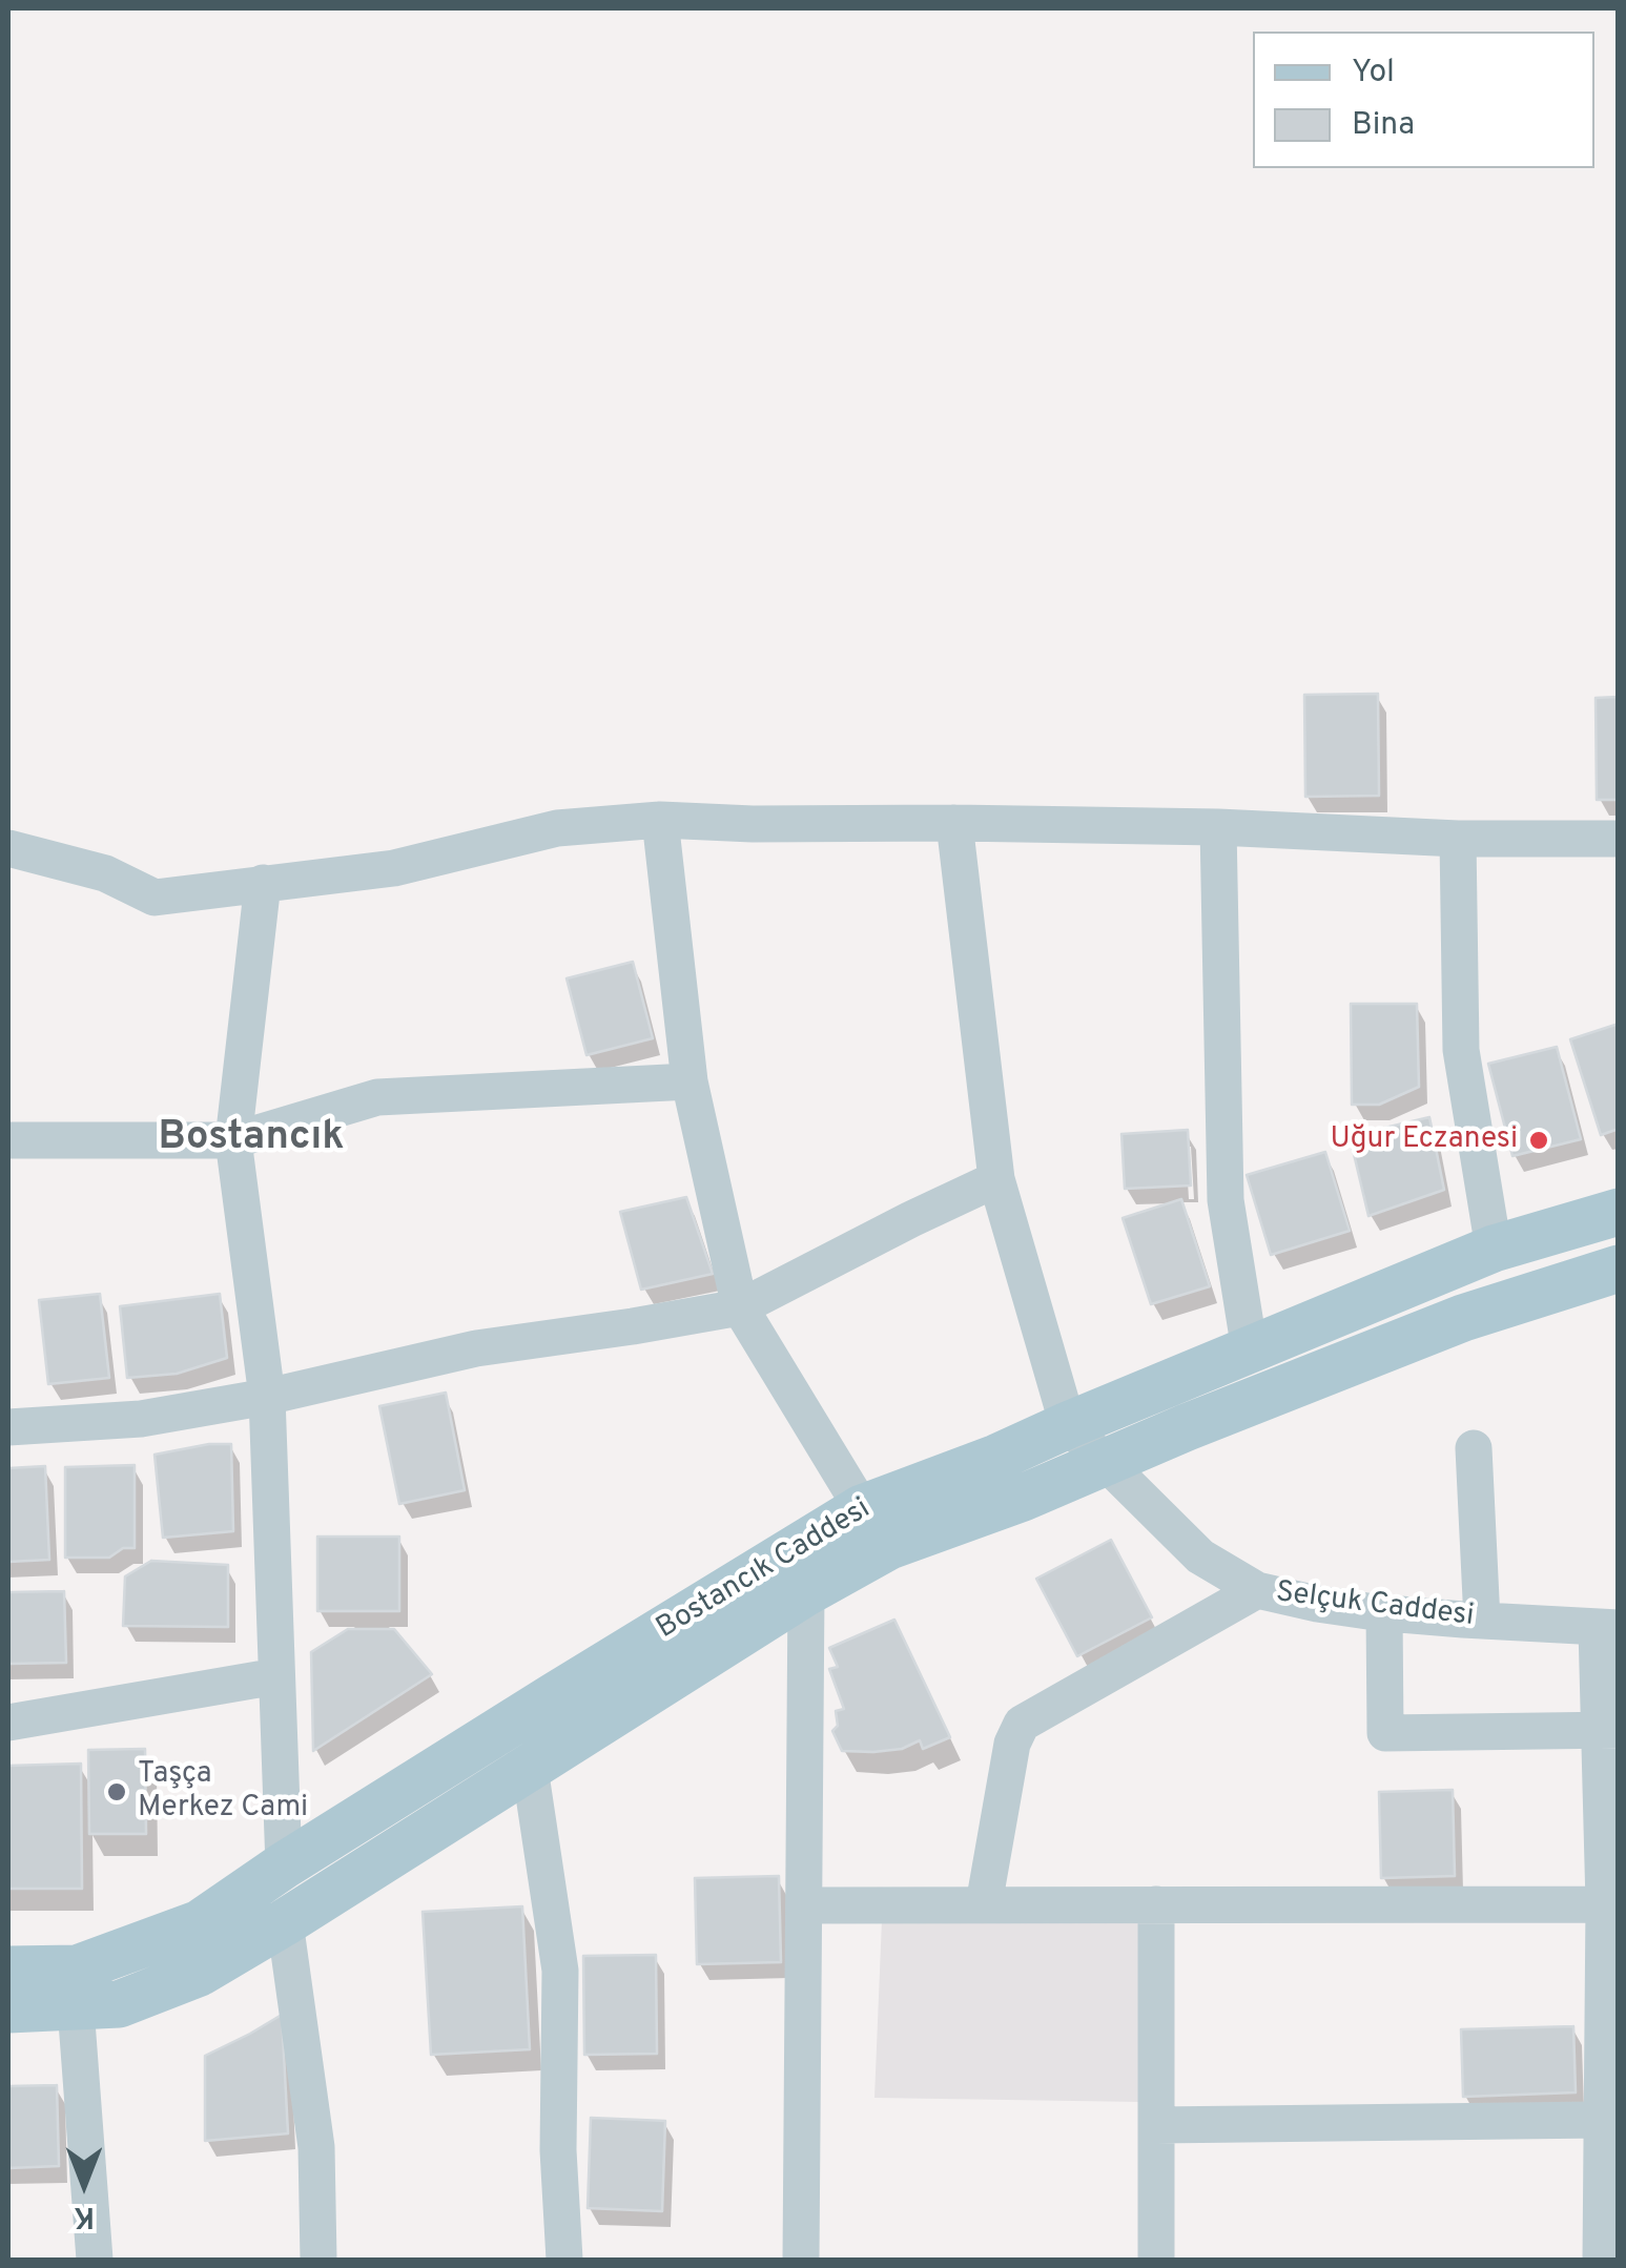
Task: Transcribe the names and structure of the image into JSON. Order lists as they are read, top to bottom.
{
  "streets": {
    "main road": ["Bostancık Caddesi"],
    "street": ["Selçuk Caddesi"]
  },
  "crossings": [
    ["Bostancık Caddesi", "Selçuk Caddesi"]
  ],
  "districts": ["Bostancık"],
  "places": ["Uğur Eczanesi", "Taşça Merkez Cami"],
  "legend": ["Yol", "Bina"],
  "north": "bottom"
}
